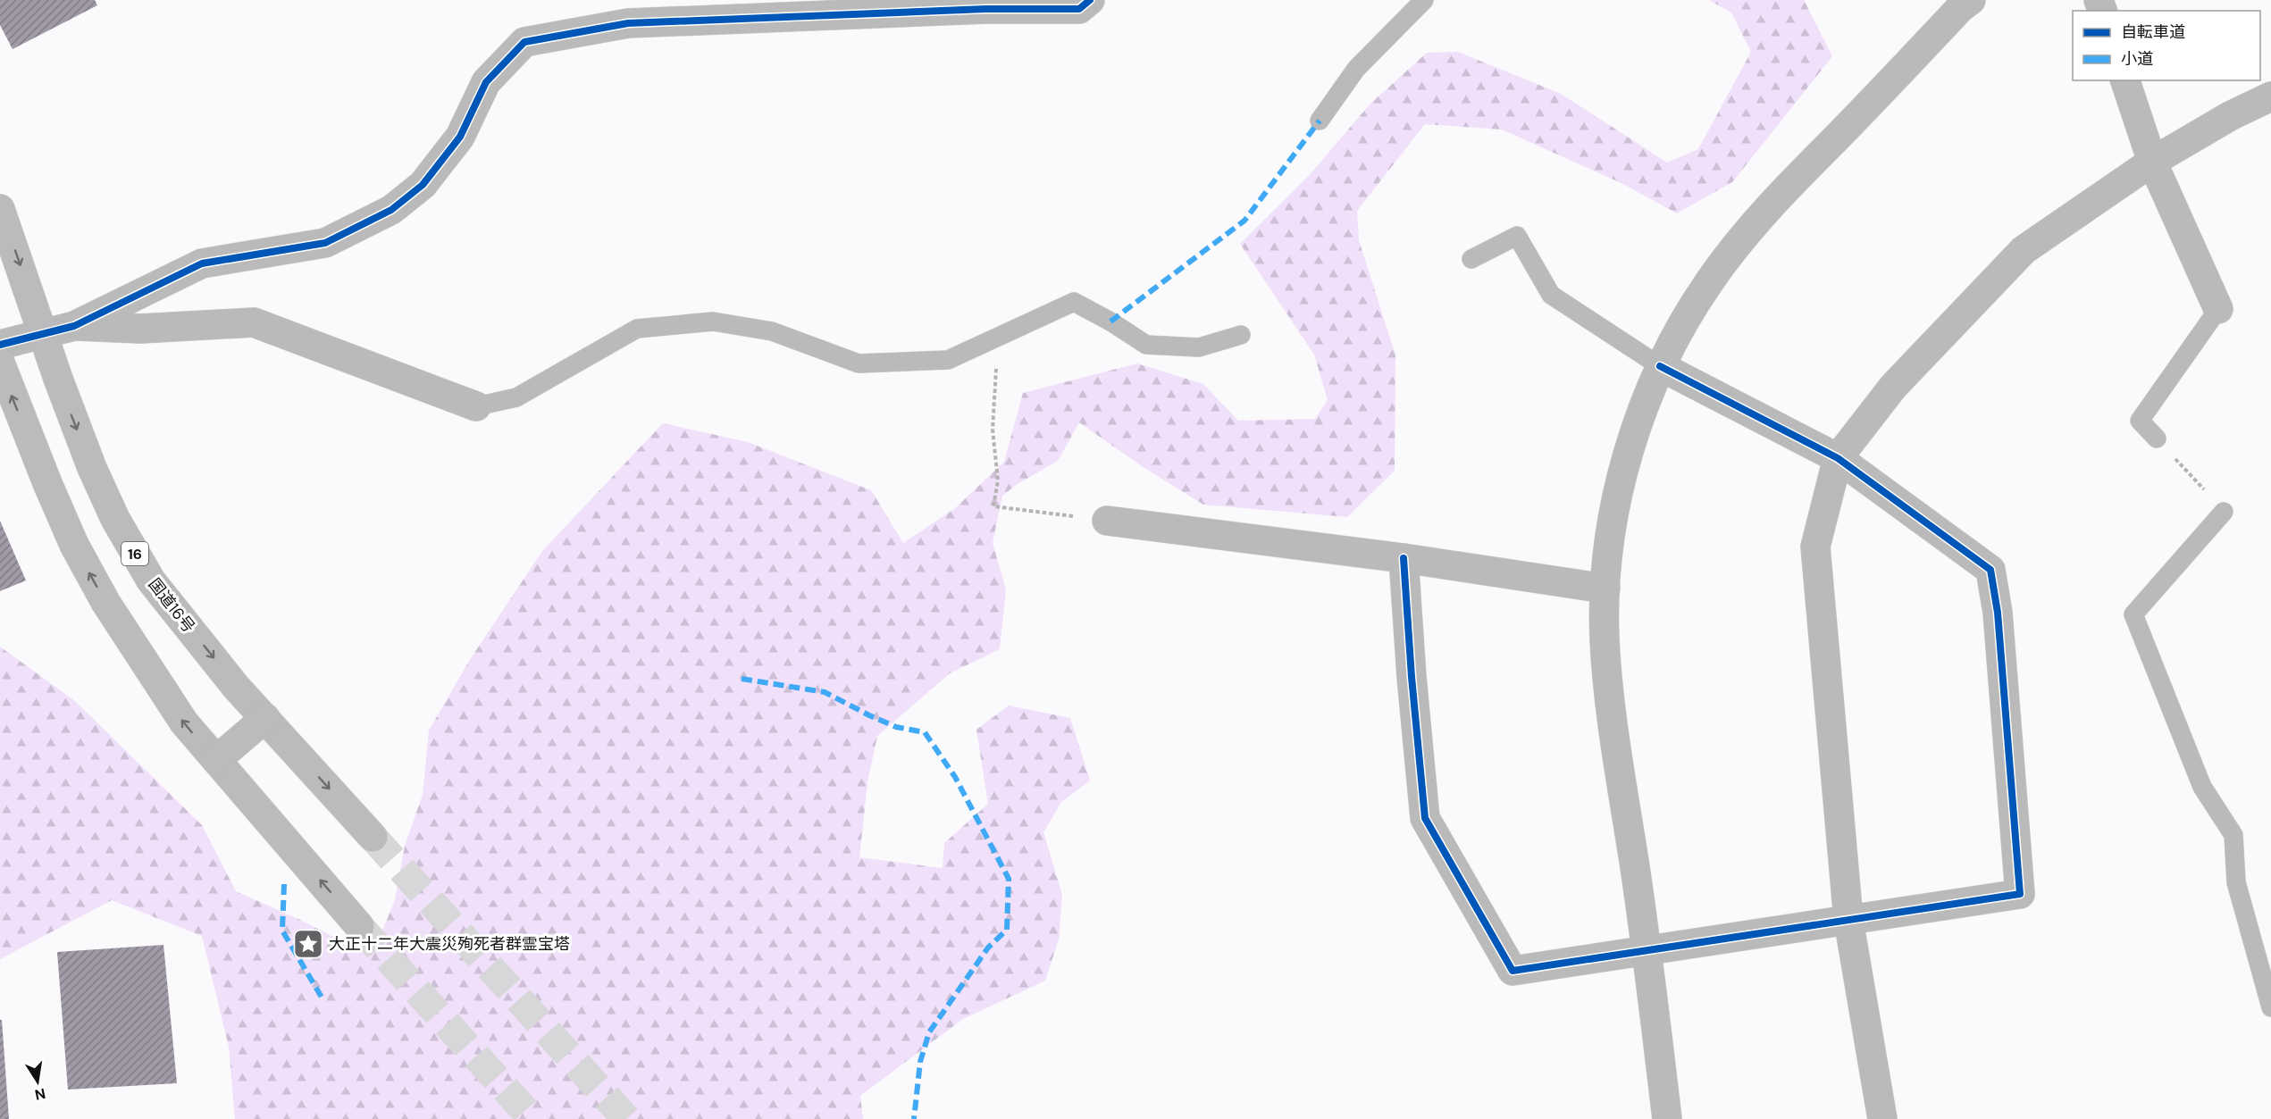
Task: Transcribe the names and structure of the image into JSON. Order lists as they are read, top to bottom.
{
  "streets": {
    "highway": ["16", "国道16号"]
  },
  "places": {
    "place": ["大正十二年大震災殉死者群霊宝塔"]
  },
  "legend": ["自転車道", "小道"],
  "north": "bottom"
}
